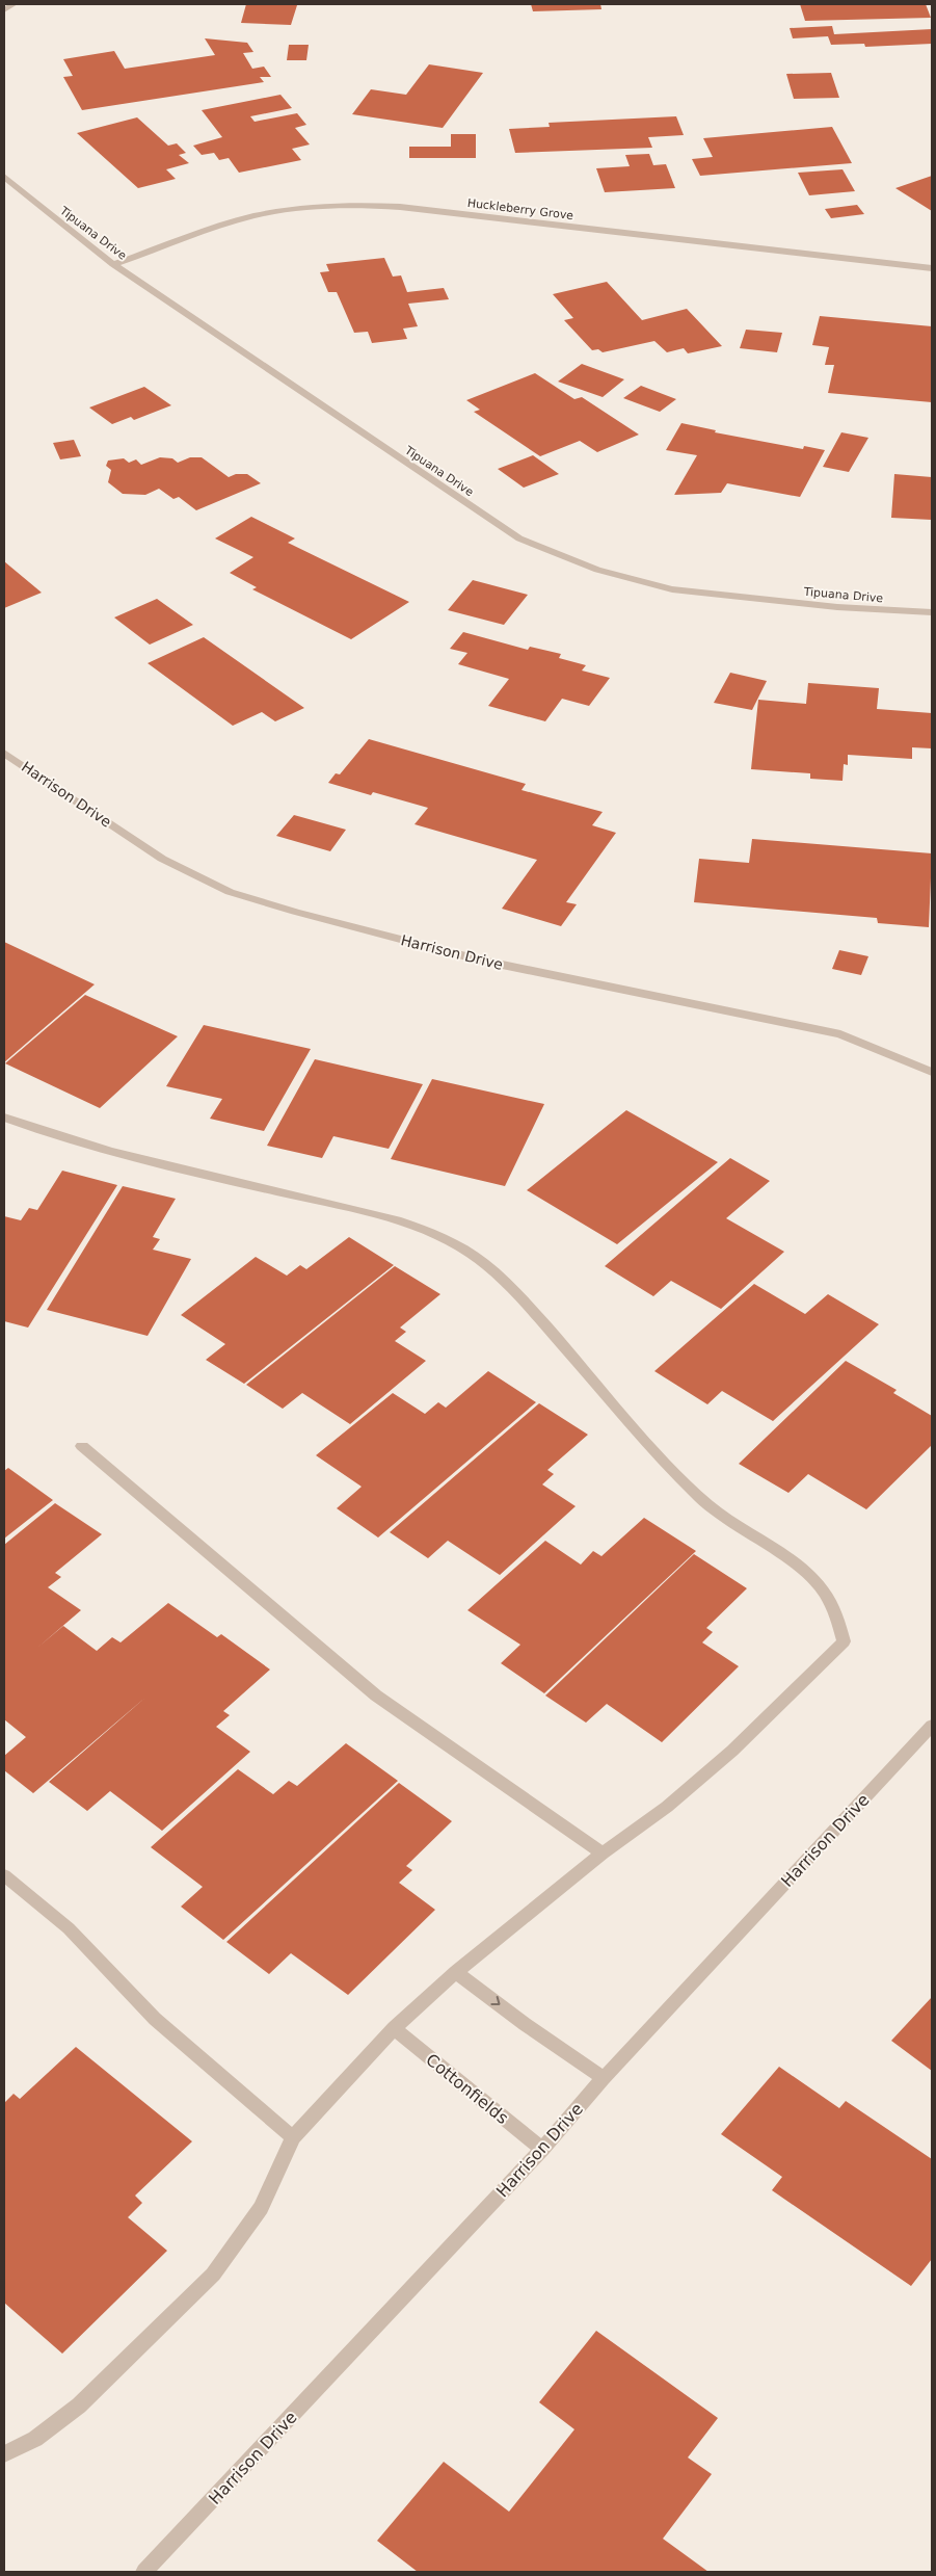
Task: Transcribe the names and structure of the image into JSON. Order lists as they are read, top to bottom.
{
  "streets": {
    "street": [
      "Huckleberry Grove",
      "Tipuana Drive",
      "Harrison Drive",
      "Cottonfields"
    ]
  },
  "crossings": [
    ["Huckleberry Grove", "Tipuana Drive"],
    ["Harrison Drive", "Cottonfields"]
  ]
}
